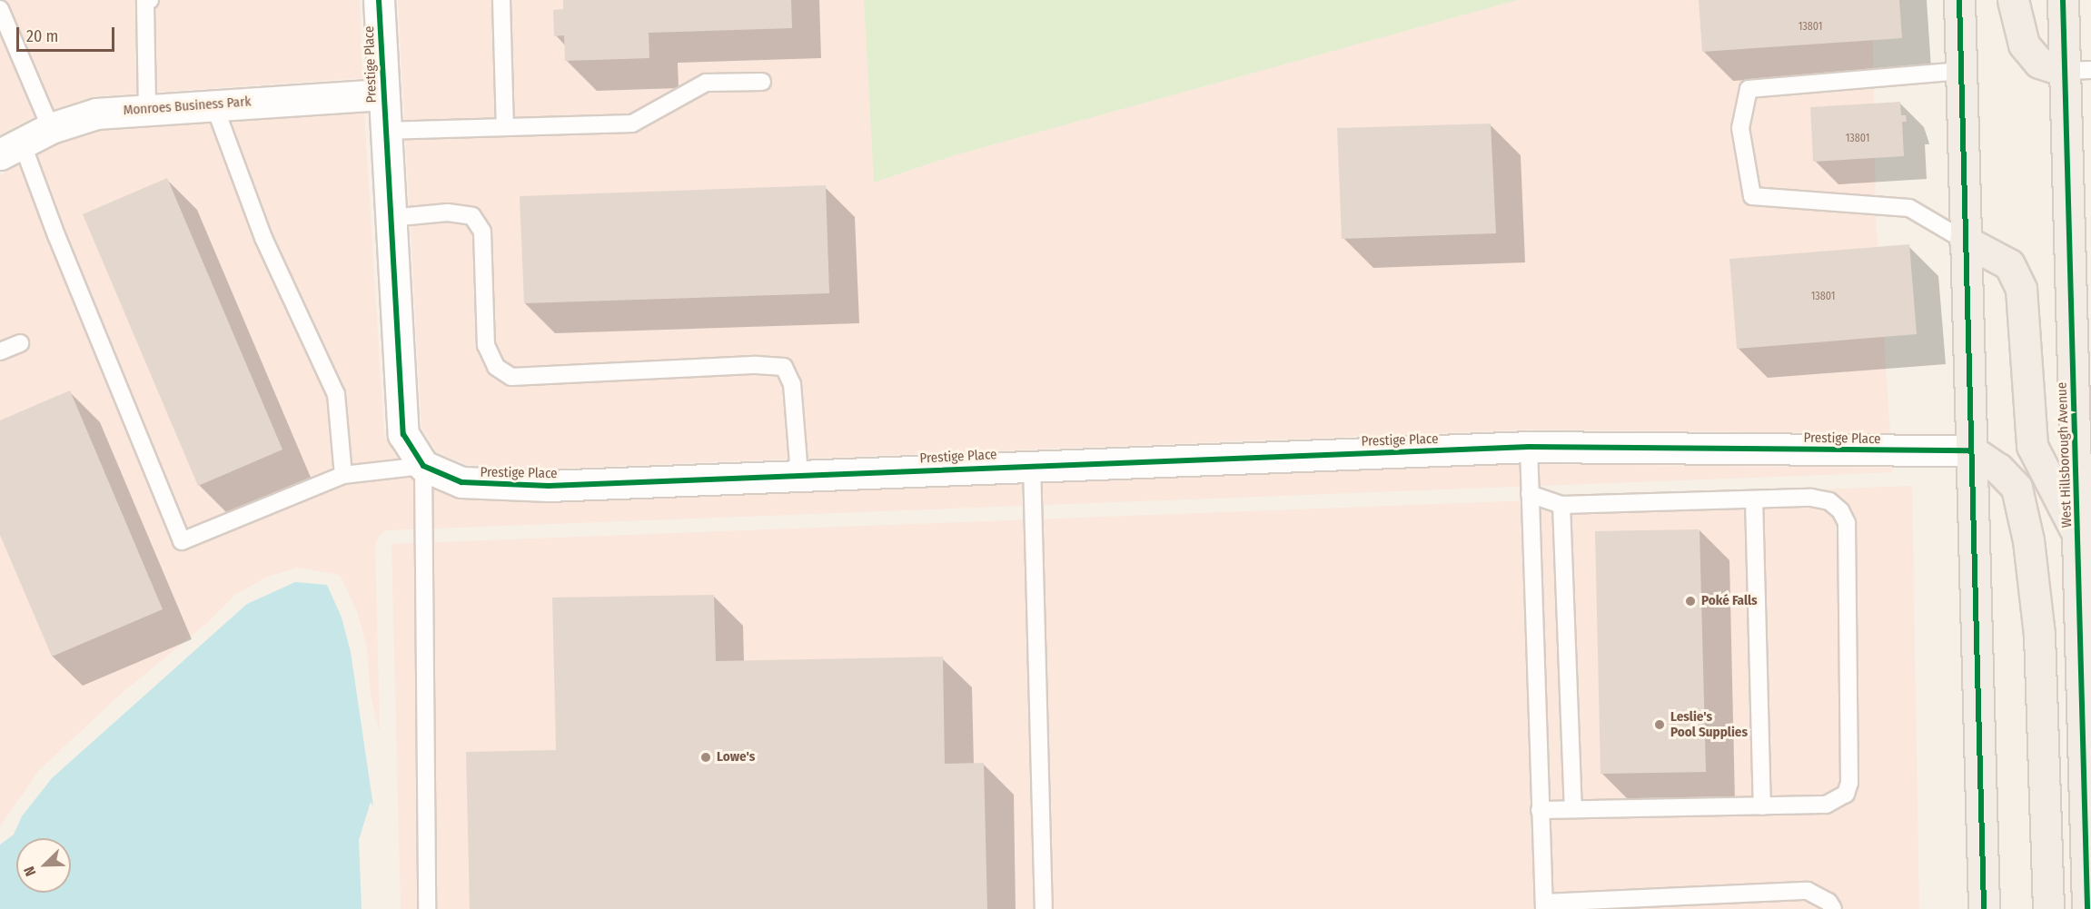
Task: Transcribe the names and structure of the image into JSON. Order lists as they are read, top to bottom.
{
  "streets": {
    "main road": ["West Hillsborough Avenue"],
    "street": ["Prestige Place", "Monroes Business Park"]
  },
  "crossings": [
    ["Prestige Place", "Monroes Business Park"]
  ],
  "places": ["Poké Falls", "Leslie's Pool Supplies", "Lowe's"],
  "house_numbers": ["13801", "13801", "13801"],
  "scale_bar": "20 m",
  "north": "bottom left"
}
